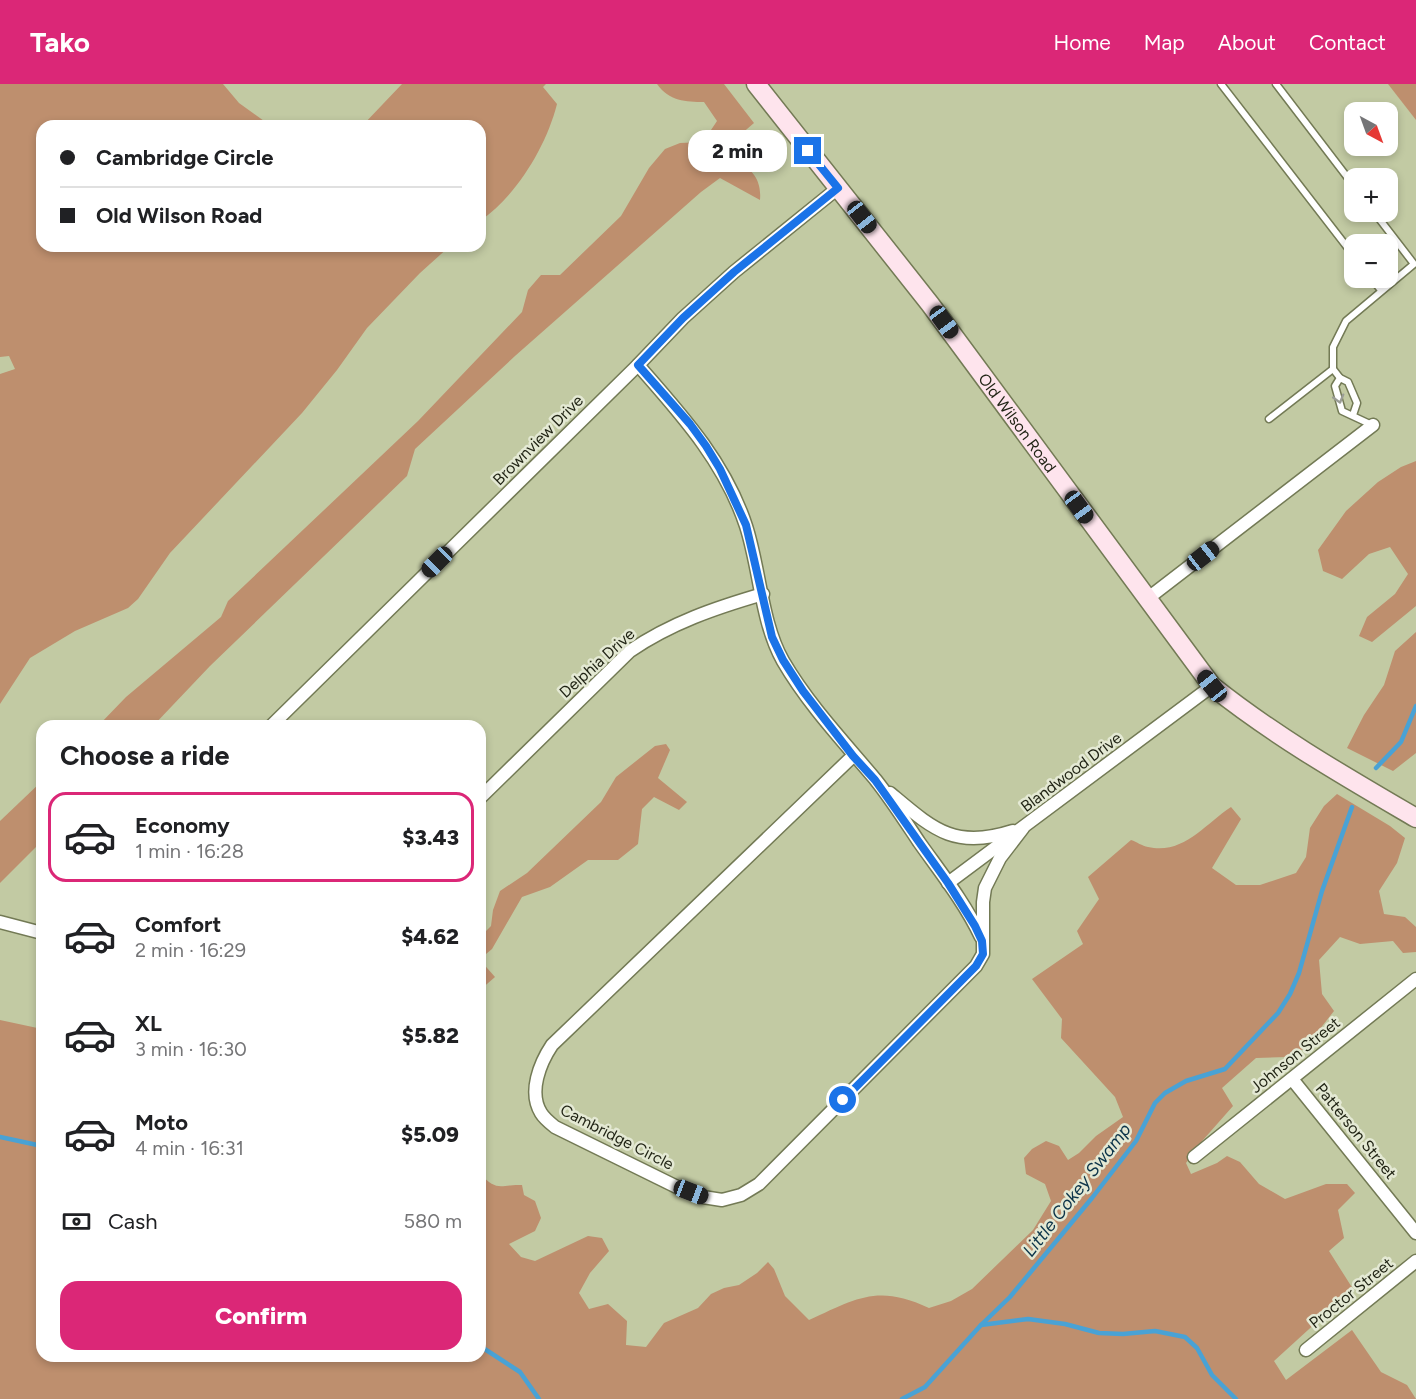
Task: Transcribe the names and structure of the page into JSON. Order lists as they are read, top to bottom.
{
  "streets": {
    "street": [
      "Old Wilson Road",
      "Brownview Drive",
      "Delphia Drive",
      "Blandwood Drive",
      "Johnson Street",
      "Patterson Street",
      "Cambridge Circle",
      "Proctor Street"
    ]
  },
  "crossings": [
    ["Old Wilson Road", "Brownview Drive"],
    ["Old Wilson Road", "Blandwood Drive"],
    ["Blandwood Drive", "Cambridge Circle"],
    ["Johnson Street", "Patterson Street"]
  ],
  "water": ["Little Cokey Swamp"],
  "north": "bottom right",
  "page": {
    "header": "Tako",
    "nav": [
      "Home",
      "Map",
      "About",
      "Contact"
    ],
    "map_buttons": ["+", "−"],
    "banner": ["Cambridge Circle", "Old Wilson Road"],
    "bubble": "2 min",
    "heading": "Choose a ride",
    "list": [
      {
        "name": "Economy",
        "note": "1 min · 16:28",
        "value": "$3.43"
      },
      {
        "name": "Comfort",
        "note": "2 min · 16:29",
        "value": "$4.62"
      },
      {
        "name": "XL",
        "note": "3 min · 16:30",
        "value": "$5.82"
      },
      {
        "name": "Moto",
        "note": "4 min · 16:31",
        "value": "$5.09"
      }
    ],
    "pay": ["Cash", "580 m"],
    "buttons": "Confirm"
  }
}
